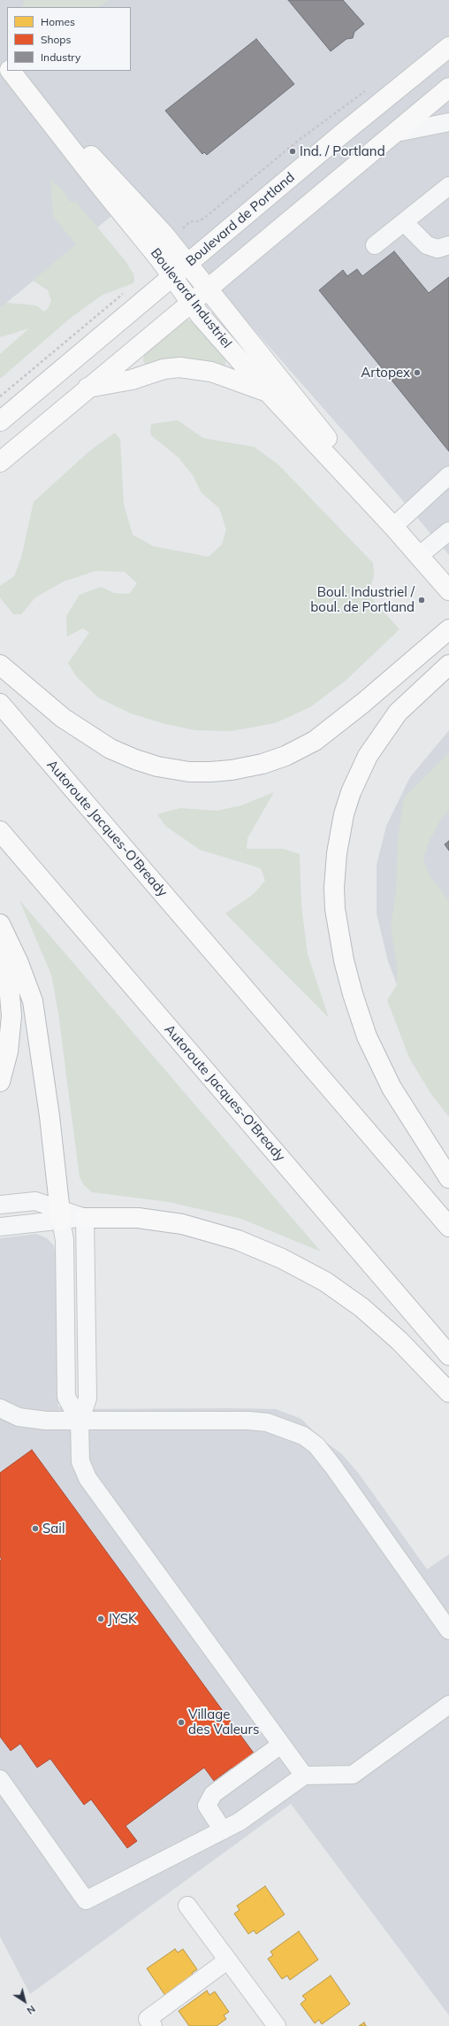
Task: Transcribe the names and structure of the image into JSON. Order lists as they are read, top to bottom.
{
  "streets": {
    "main road": ["Boulevard de Portland", "Boulevard Industriel", "Autoroute Jacques-O'Bready"]
  },
  "crossings": [
    ["Boulevard de Portland", "Boulevard Industriel"]
  ],
  "places": [
    "Ind. / Portland",
    "Artopex",
    "Boul. Industriel / boul. de Portland",
    "Sail",
    "JYSK",
    "Village des Valeurs"
  ],
  "legend": ["Homes", "Shops", "Industry"],
  "north": "bottom right"
}
